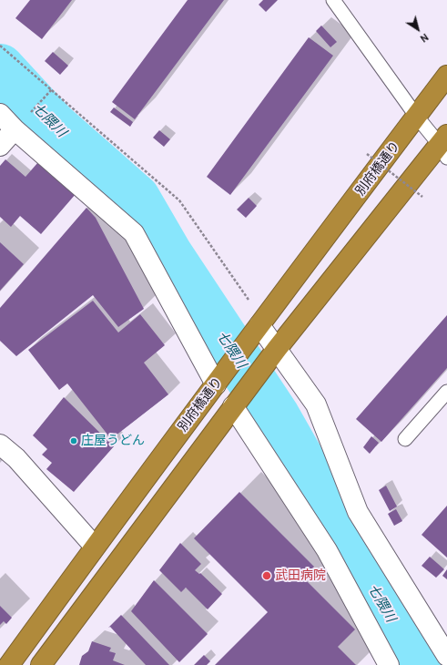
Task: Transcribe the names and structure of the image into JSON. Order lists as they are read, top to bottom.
{
  "streets": {
    "highway": ["別府橋通り"]
  },
  "water": ["七隈川"],
  "places": ["庄屋うどん", "武田病院"],
  "north": "bottom right"
}
